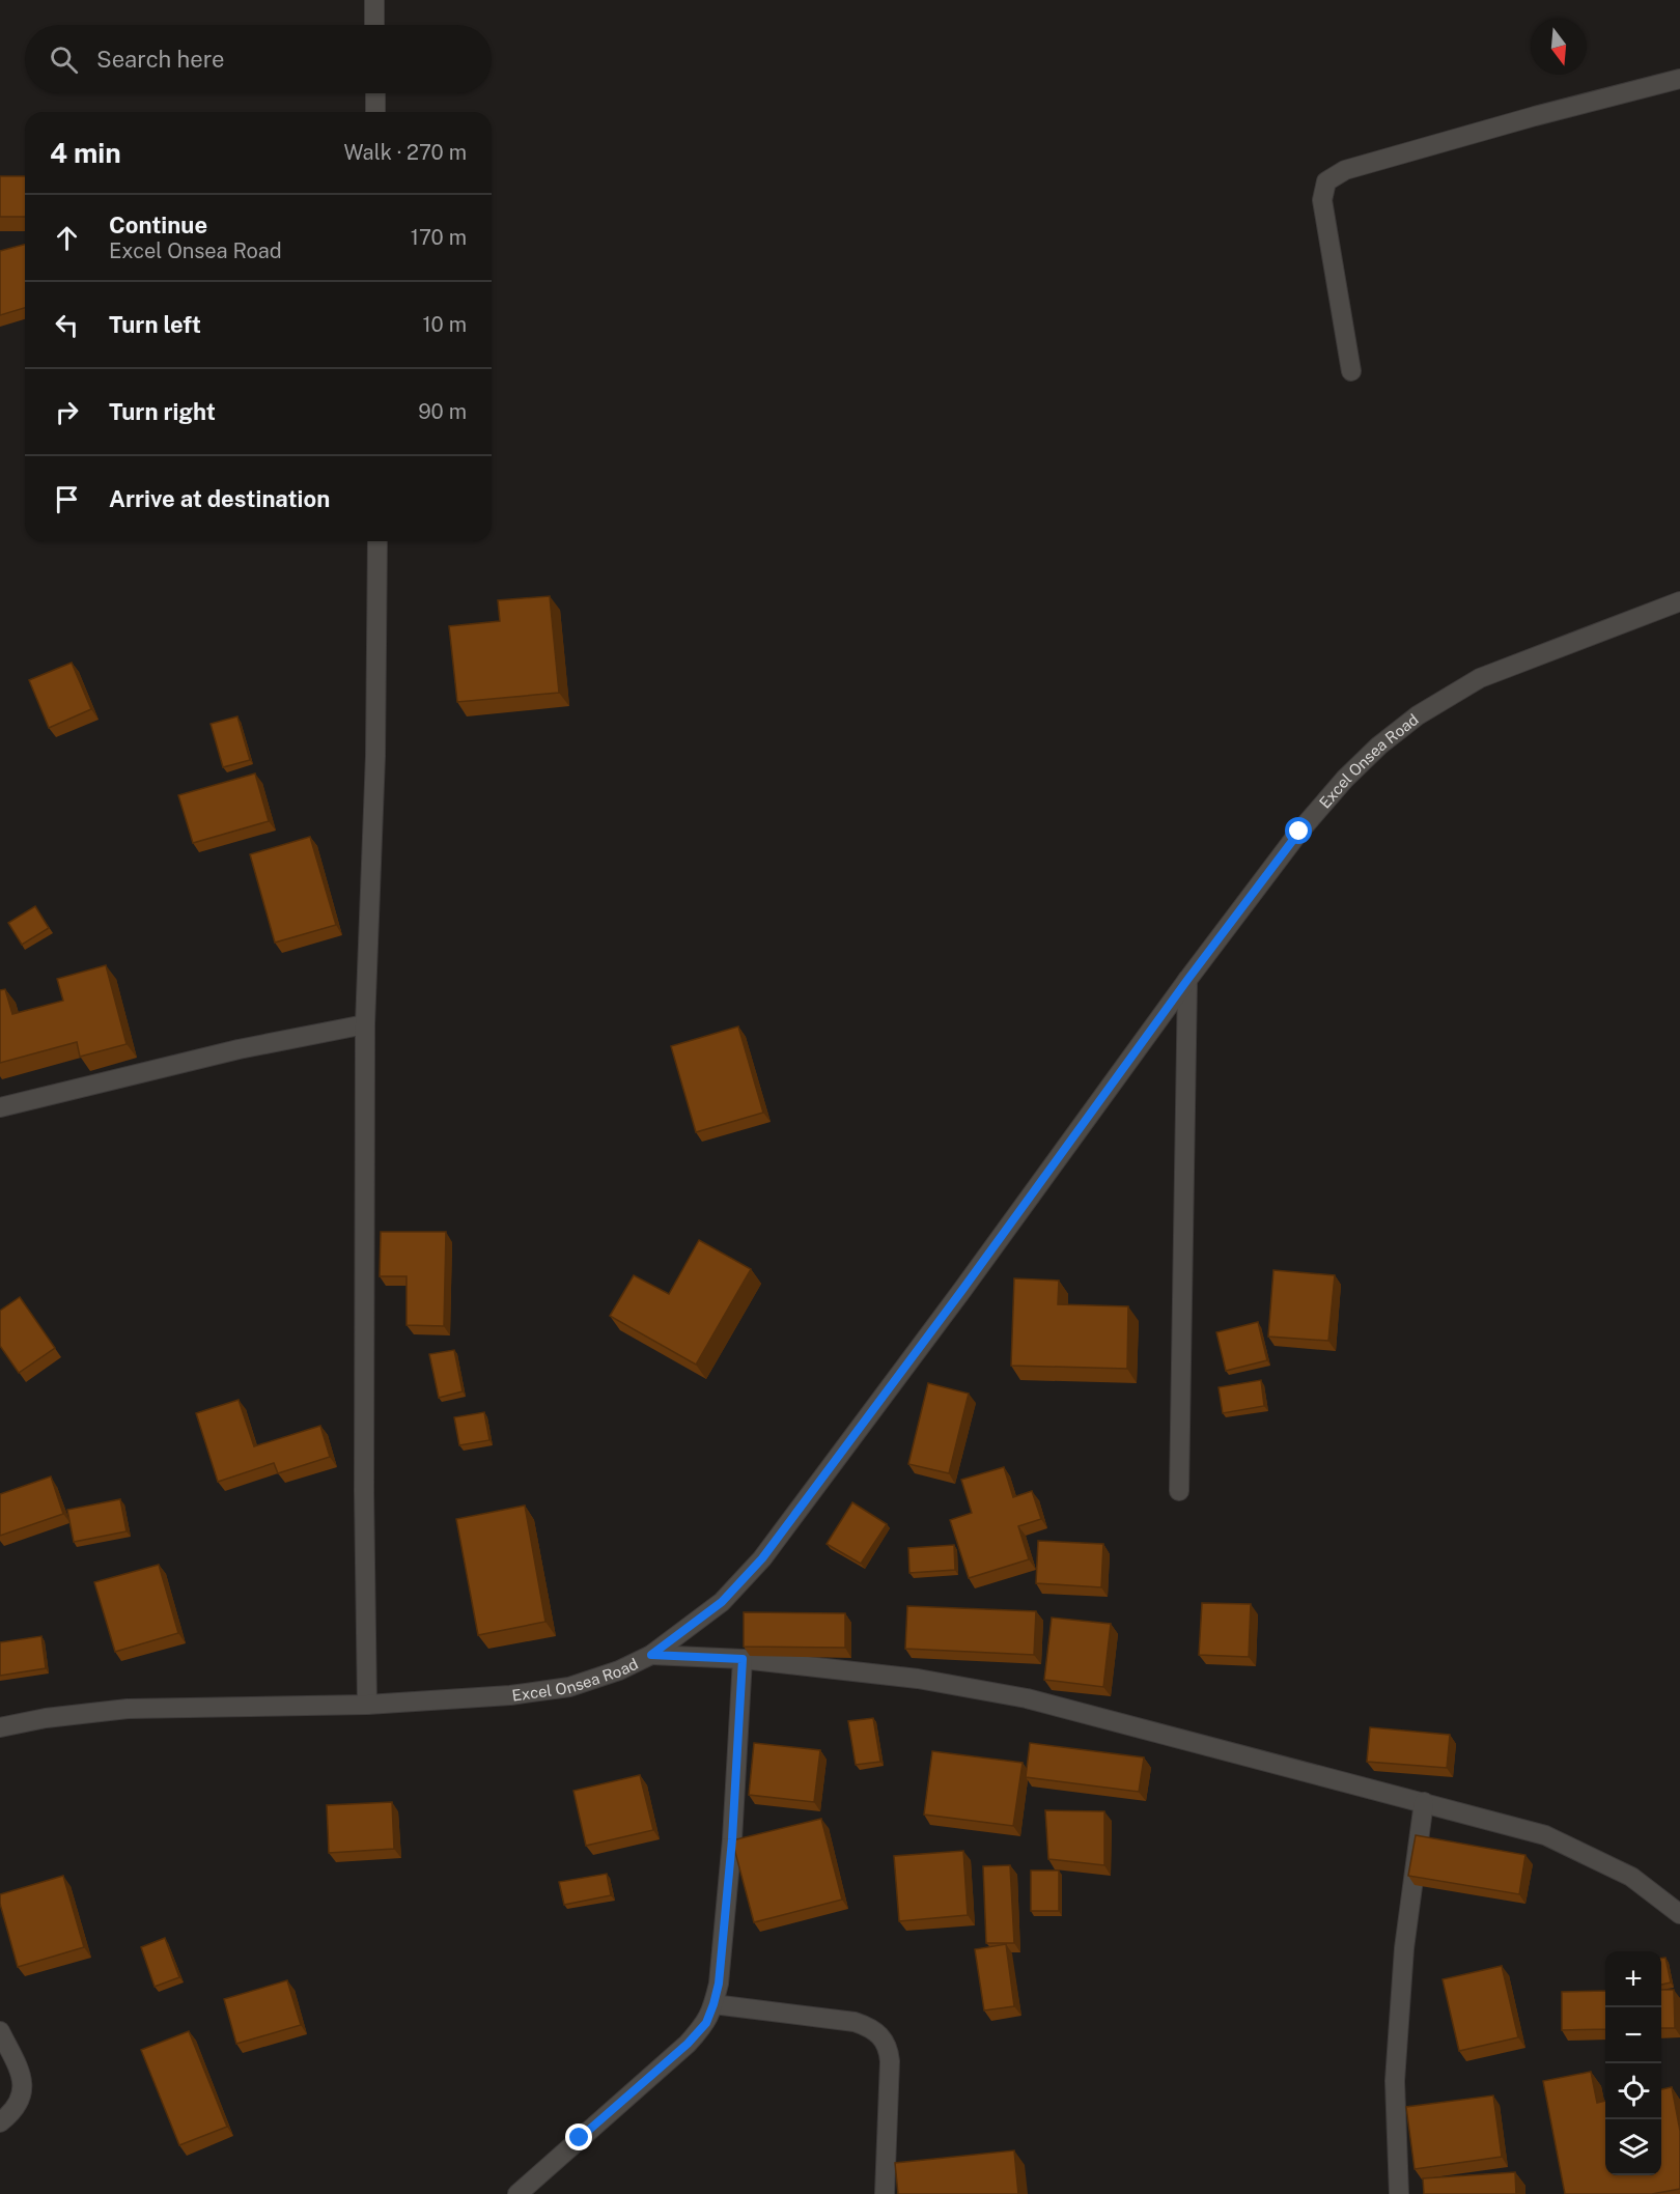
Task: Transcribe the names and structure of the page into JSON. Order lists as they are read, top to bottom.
{
  "streets": {
    "street": ["Excel Onsea Road"]
  },
  "north": "bottom",
  "page": {
    "search": "Search here",
    "heading": ["4 min", "Walk · 270 m"],
    "list": [
      ["Continue", "Excel Onsea Road", "170 m"],
      ["Turn left", "10 m"],
      ["Turn right", "90 m"],
      "Arrive at destination"
    ],
    "map_buttons": ["+", "−"]
  }
}
